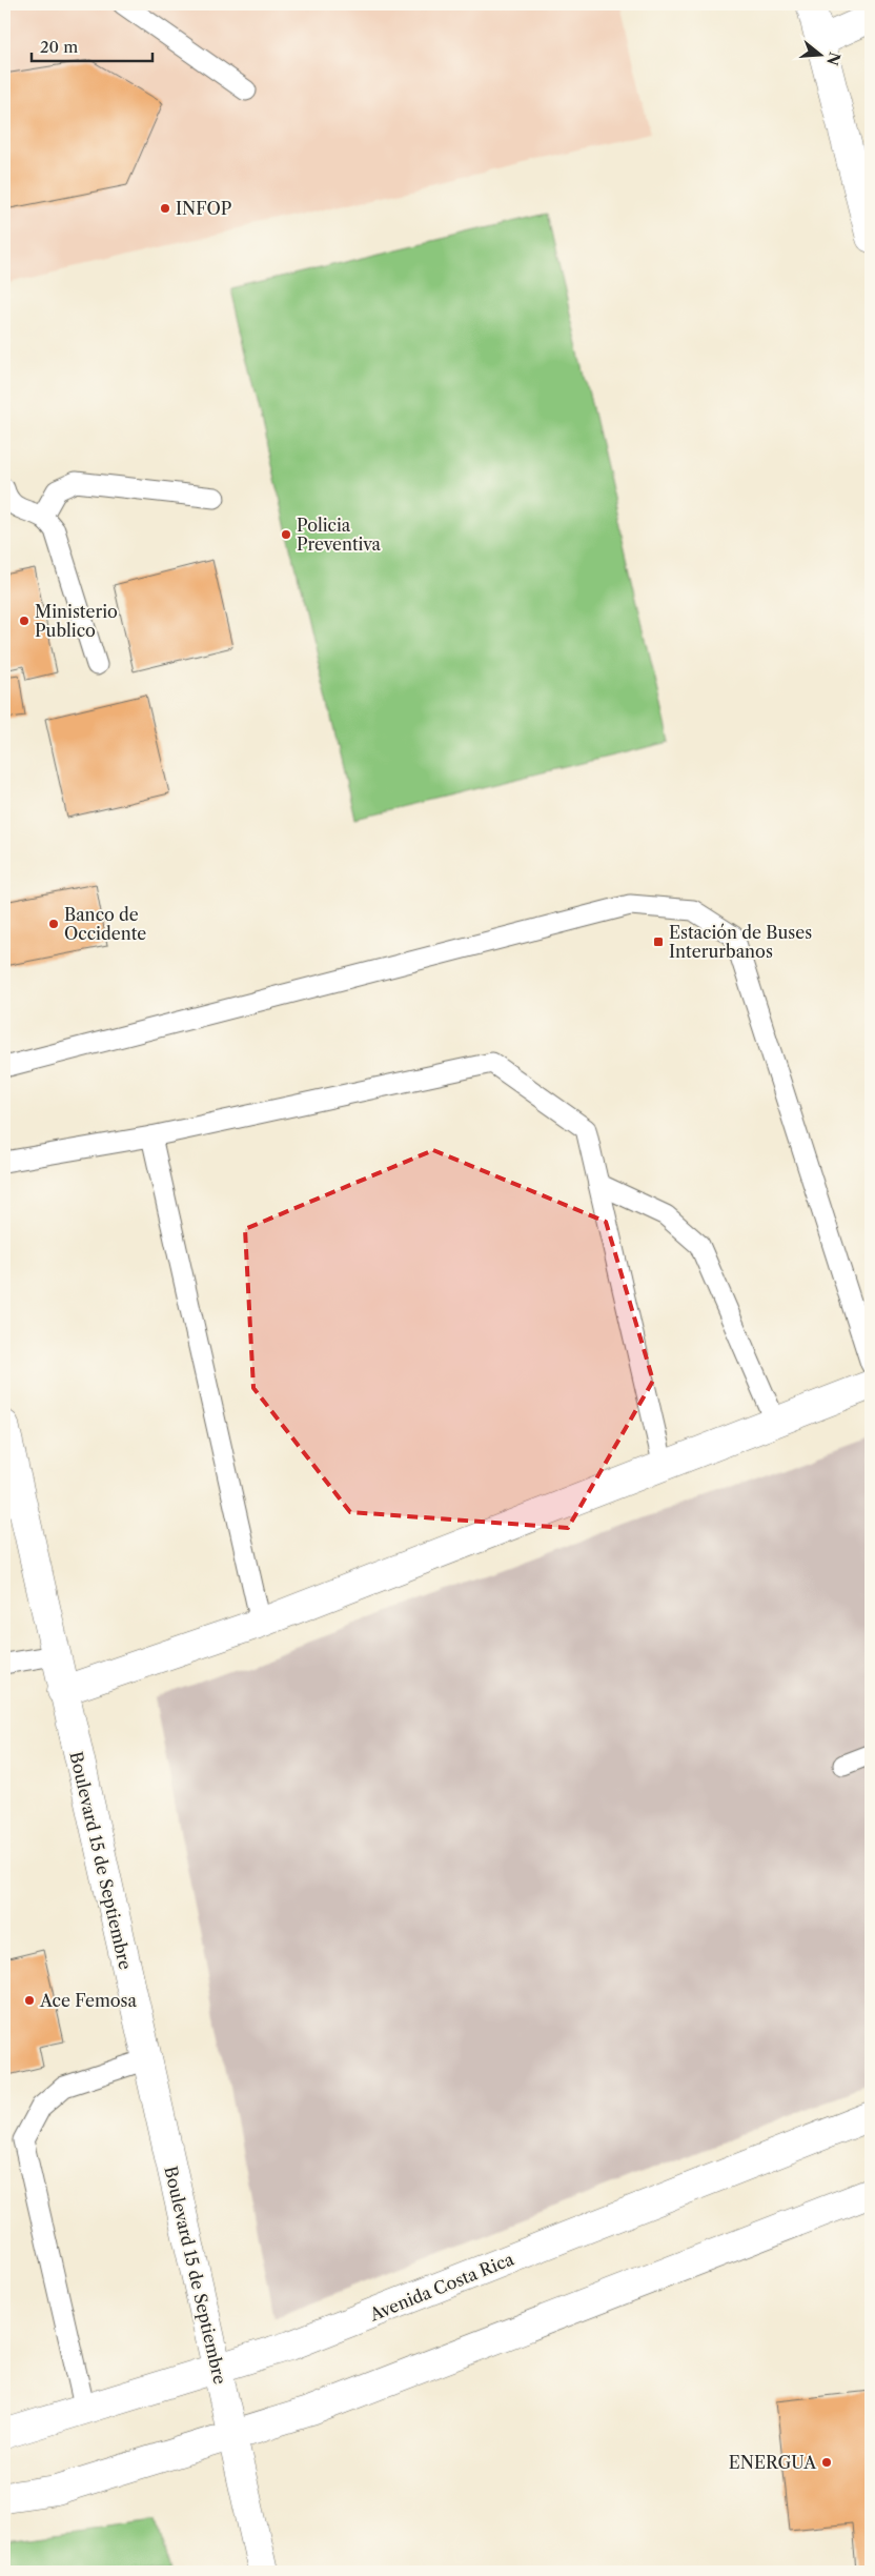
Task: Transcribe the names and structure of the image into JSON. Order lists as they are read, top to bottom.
{
  "streets": {
    "street": ["Boulevard 15 de Septiembre", "Avenida Costa Rica"]
  },
  "crossings": [
    ["Boulevard 15 de Septiembre", "Avenida Costa Rica"]
  ],
  "places": {
    "other": [
      "INFOP",
      "Policia Preventiva",
      "Ministerio Publico",
      "Banco de Occidente",
      "Ace Femosa",
      "ENERGUA"
    ],
    "transit": ["Estación de Buses Interurbanos"]
  },
  "scale_bar": "20 m",
  "north": "right"
}
